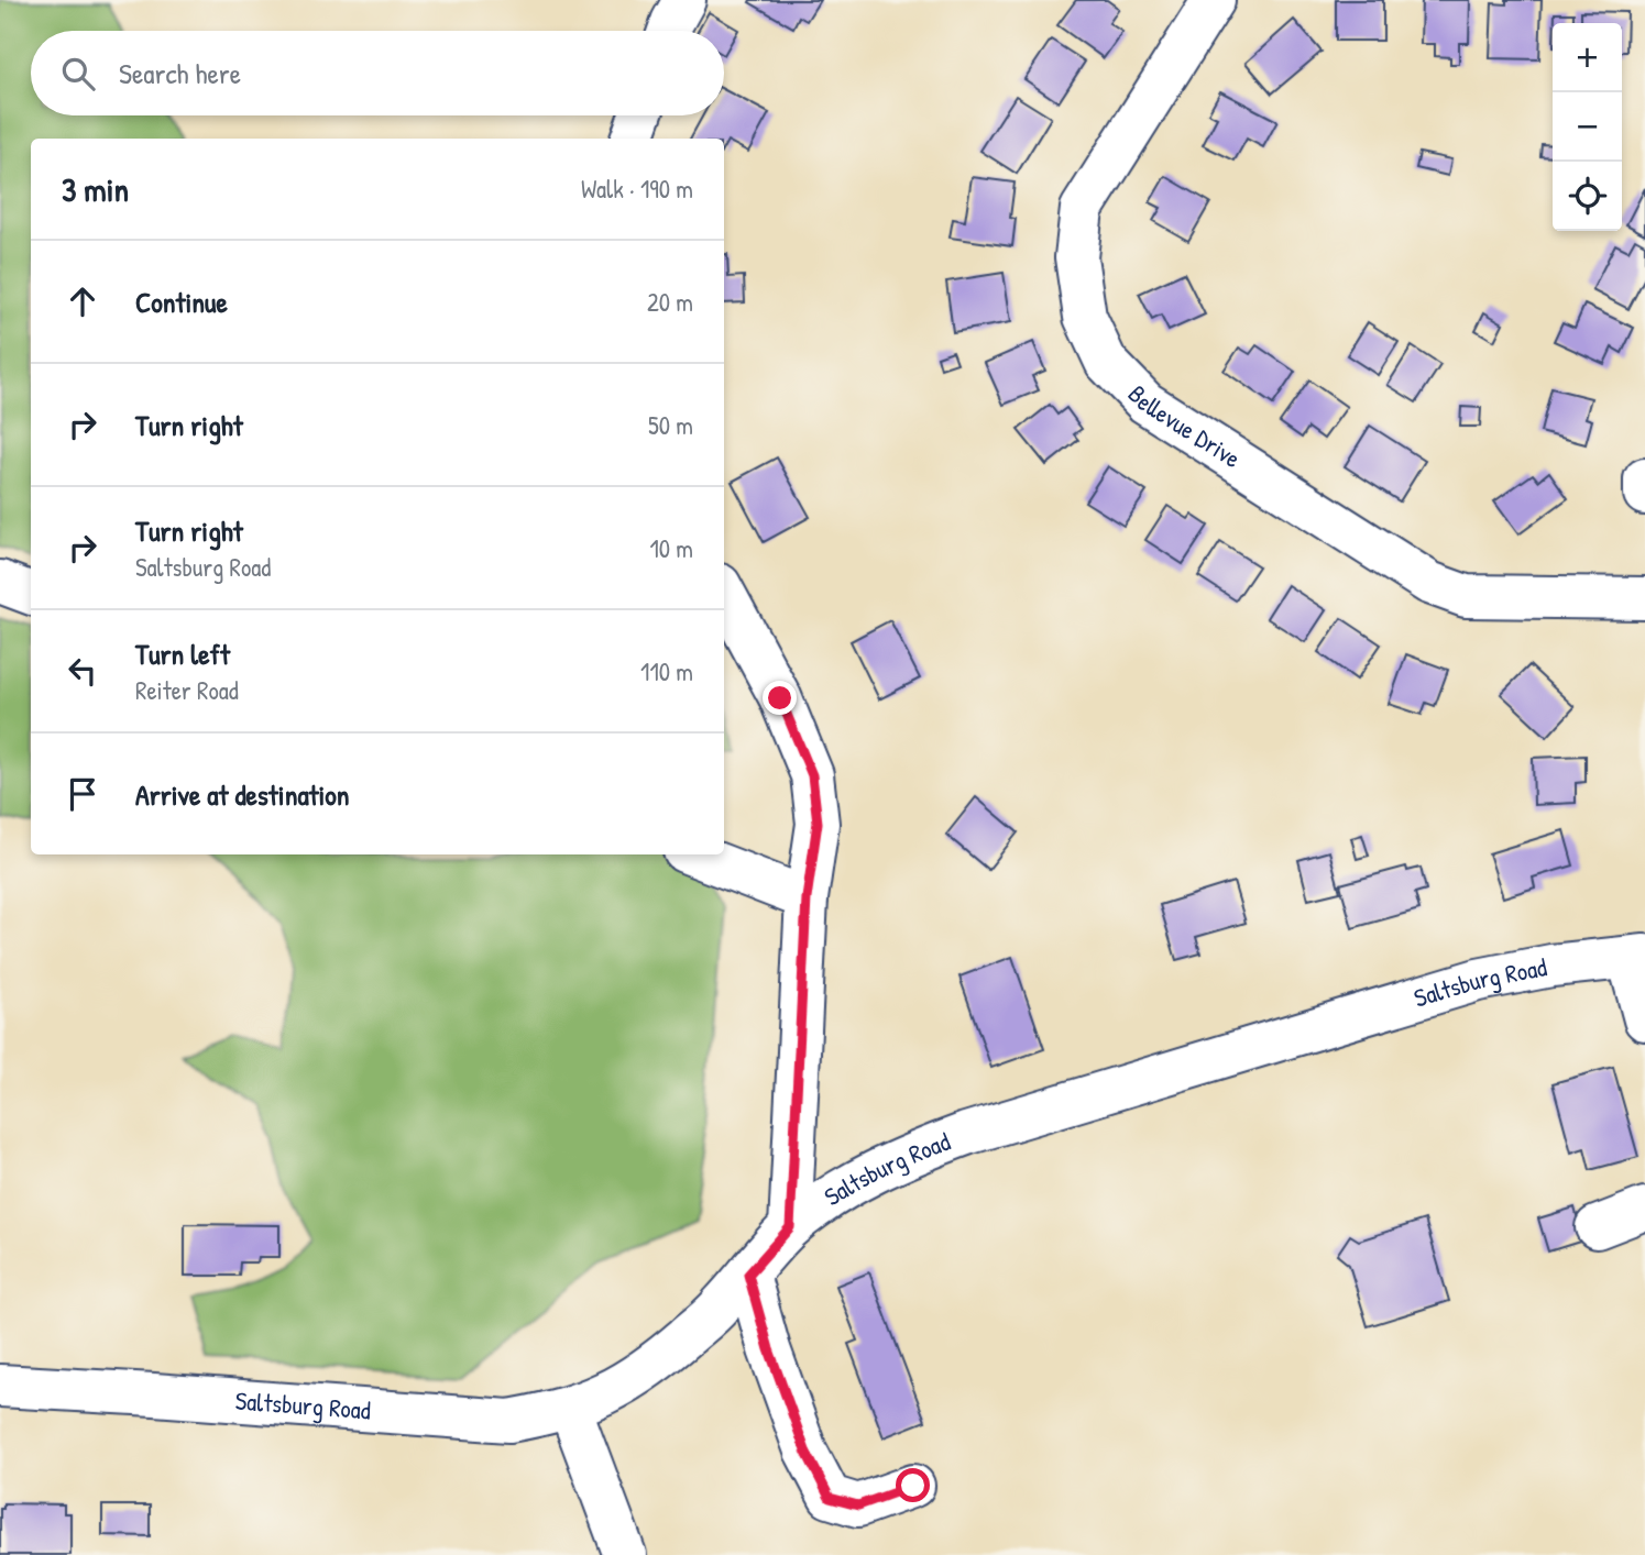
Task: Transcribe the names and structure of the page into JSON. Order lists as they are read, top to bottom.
{
  "streets": {
    "street": ["Bellevue Drive", "Saltsburg Road"]
  },
  "page": {
    "map_buttons": ["+", "−"],
    "search": "Search here",
    "heading": ["3 min", "Walk · 190 m"],
    "list": [
      ["Continue", "20 m"],
      ["Turn right", "50 m"],
      ["Turn right", "Saltsburg Road", "10 m"],
      ["Turn left", "Reiter Road", "110 m"],
      "Arrive at destination"
    ]
  }
}
